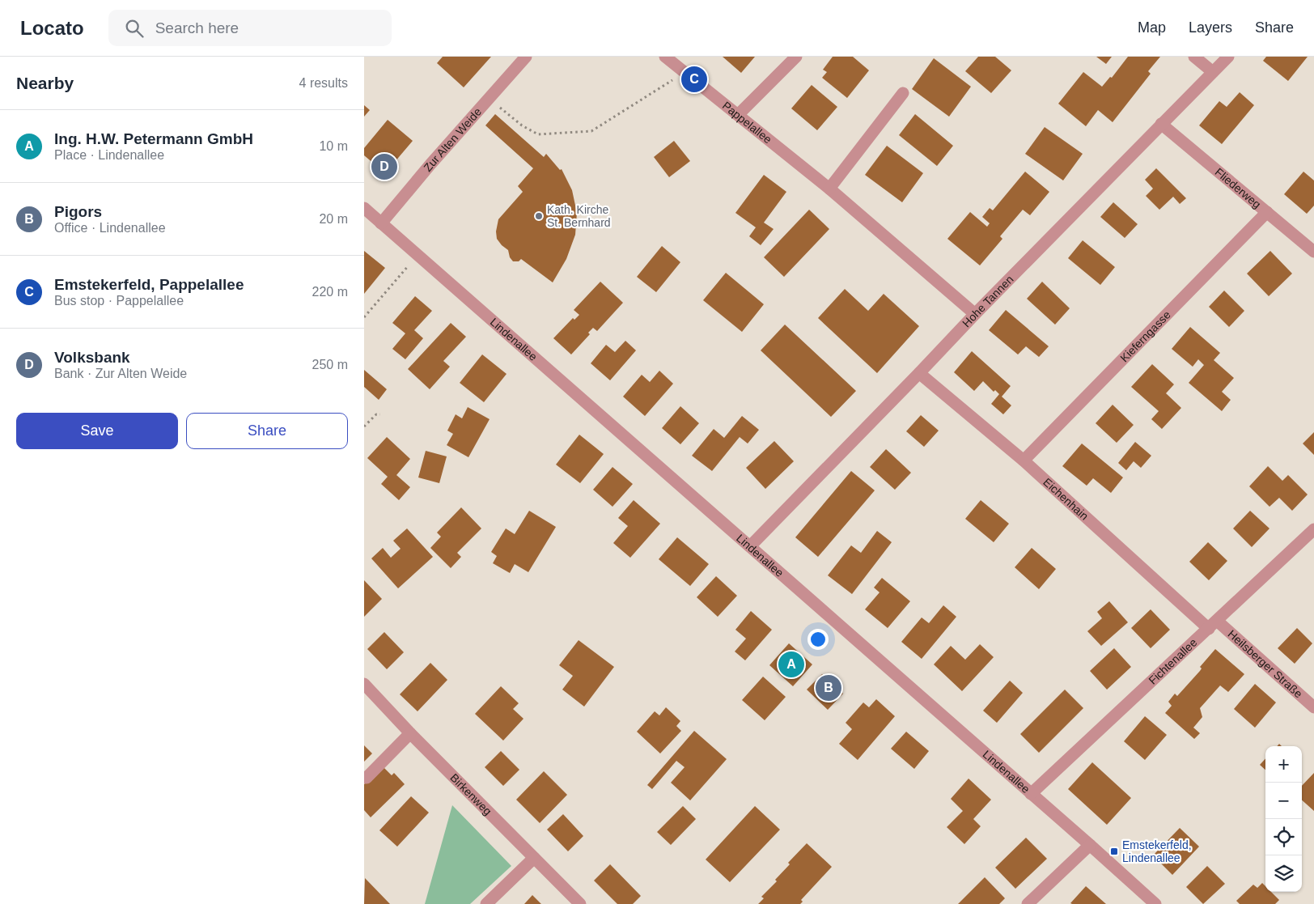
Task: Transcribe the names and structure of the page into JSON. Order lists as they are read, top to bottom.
{
  "streets": {
    "street": [
      "Pappelallee",
      "Zur Alten Weide",
      "Fliederweg",
      "Hohe Tannen",
      "Kieferngasse",
      "Lindenallee",
      "Eichenhain",
      "Fichtenallee",
      "Heilsberger Straße",
      "Birkenweg"
    ]
  },
  "crossings": [
    ["Pappelallee", "Hohe Tannen"],
    ["Zur Alten Weide", "Lindenallee"],
    ["Fliederweg", "Hohe Tannen"],
    ["Fliederweg", "Kieferngasse"],
    ["Hohe Tannen", "Lindenallee"],
    ["Hohe Tannen", "Eichenhain"],
    ["Kieferngasse", "Eichenhain"],
    ["Lindenallee", "Fichtenallee"],
    ["Eichenhain", "Fichtenallee"],
    ["Eichenhain", "Heilsberger Straße"],
    ["Fichtenallee", "Heilsberger Straße"]
  ],
  "places": {
    "other": ["Kath. Kirche St. Bernhard"],
    "transit": ["Emstekerfeld, Lindenallee"]
  },
  "page": {
    "header": "Locato",
    "search": "Search here",
    "nav": ["Map", "Layers", "Share"],
    "heading": ["Nearby", "4 results"],
    "pins": [
      "C",
      "D",
      "A",
      "B"
    ],
    "list": [
      {
        "mark": "A",
        "name": "Ing. H.W. Petermann GmbH",
        "note": "Place · Lindenallee",
        "value": "10 m"
      },
      {
        "mark": "B",
        "name": "Pigors",
        "note": "Office · Lindenallee",
        "value": "20 m"
      },
      {
        "mark": "C",
        "name": "Emstekerfeld, Pappelallee",
        "note": "Bus stop · Pappelallee",
        "value": "220 m"
      },
      {
        "mark": "D",
        "name": "Volksbank",
        "note": "Bank · Zur Alten Weide",
        "value": "250 m"
      }
    ],
    "buttons": ["Save", "Share"],
    "map_buttons": ["+", "−"]
  }
}
